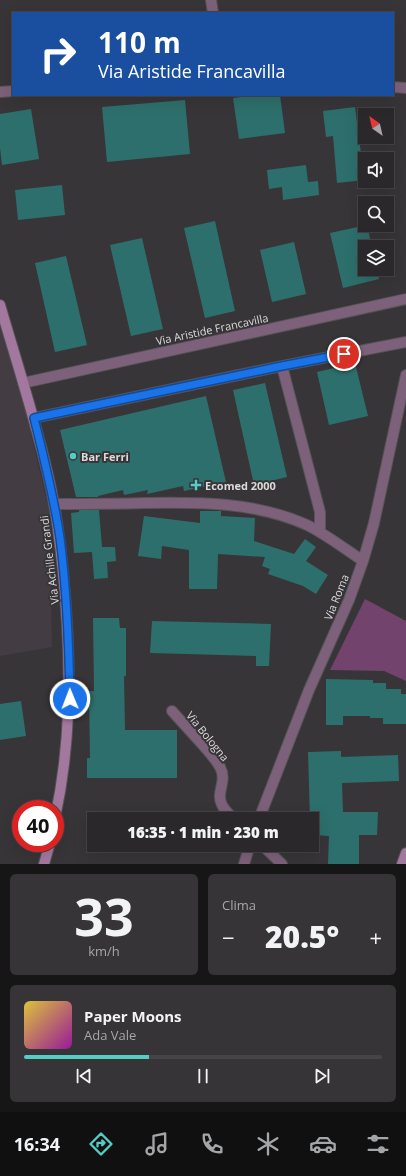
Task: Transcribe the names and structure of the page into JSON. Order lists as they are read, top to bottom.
{
  "streets": {
    "street": [
      "Via Aristide Francavilla",
      "Via Achille Grandi",
      "Via Roma",
      "Via Bologna"
    ]
  },
  "crossings": [
    ["Via Aristide Francavilla", "Via Achille Grandi"]
  ],
  "places": {
    "other": ["Bar Ferri"],
    "health": ["Ecomed 2000"]
  },
  "north": "top left",
  "page": {
    "turn": ["110 m", "Via Aristide Francavilla"],
    "limit": "40",
    "trip": "16:35 · 1 min · 230 m",
    "tile": [
      ["33", "km/h"],
      "Clima"
    ],
    "heat": ["−", "20.5°", "+"],
    "song": ["Paper Moons", "Ada Vale"],
    "tabs": "16:34"
  }
}
